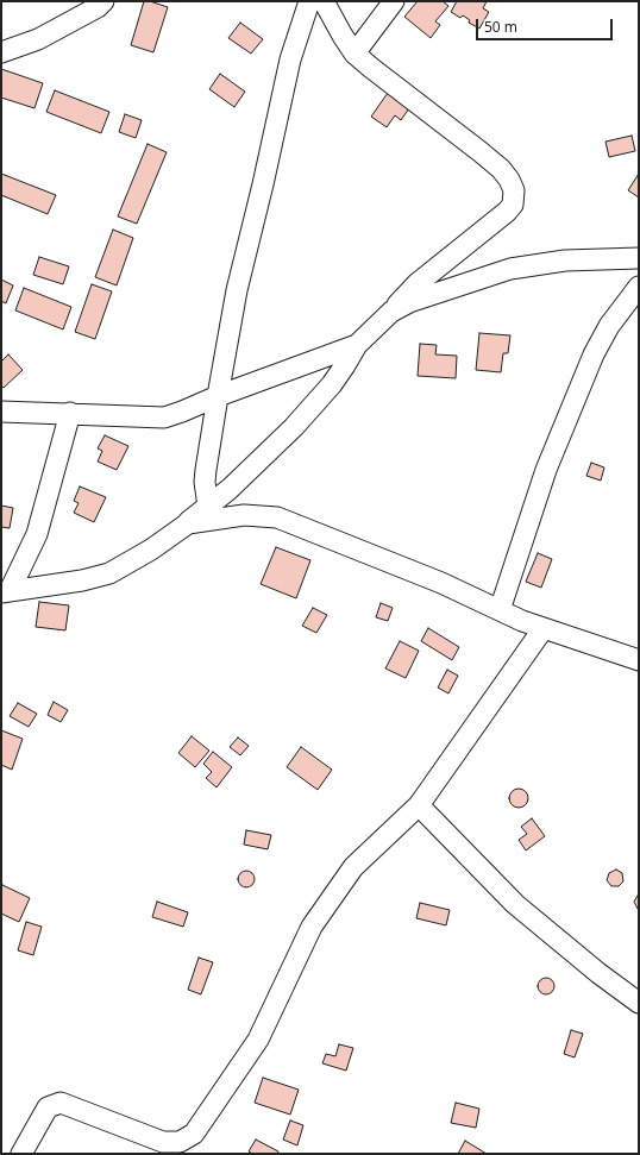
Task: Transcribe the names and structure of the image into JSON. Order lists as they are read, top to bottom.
{
  "scale_bar": "50 m"
}
